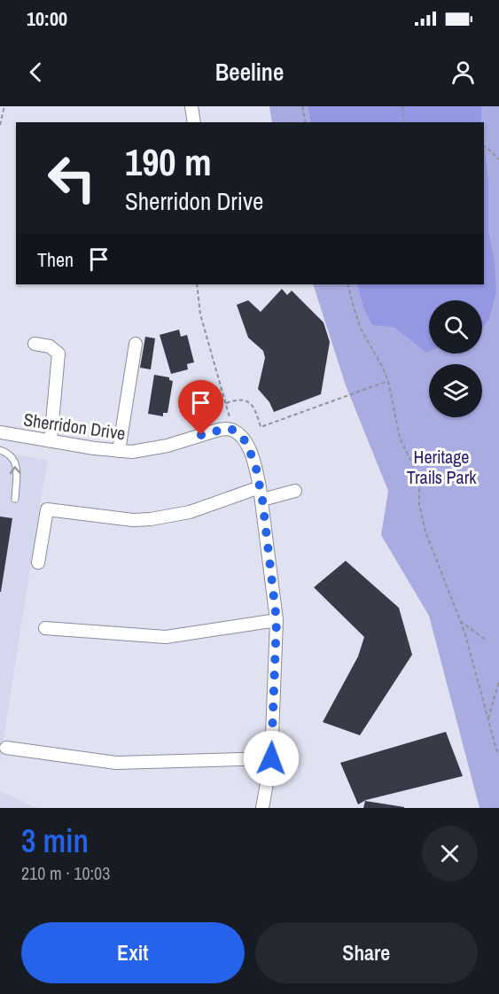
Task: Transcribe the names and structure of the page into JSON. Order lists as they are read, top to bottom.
{
  "streets": {
    "street": ["Sherridon Drive"]
  },
  "parks": ["Heritage Trails Park"],
  "page": {
    "status": "10:00",
    "header": "Beeline",
    "turn": ["190 m", "Sherridon Drive"],
    "then": "Then",
    "heading": ["3 min", "210 m · 10:03"],
    "buttons": ["Exit", "Share"]
  }
}
